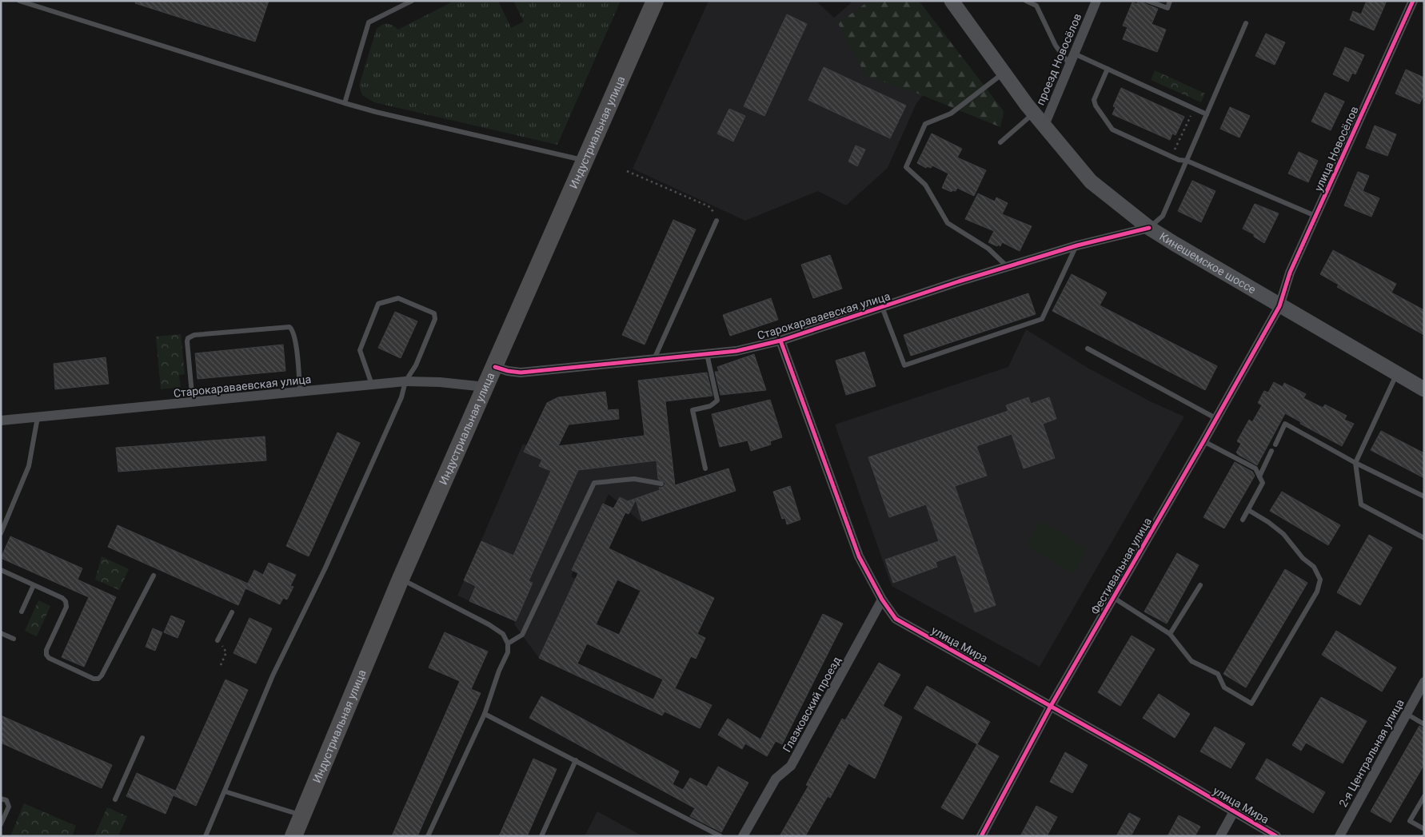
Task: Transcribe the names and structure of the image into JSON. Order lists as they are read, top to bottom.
{
  "streets": {
    "highway": ["Индустриальная улица"],
    "main road": ["Кинешемское шоссе"],
    "street": [
      "проезд Новосёлов",
      "улица Новосёлов",
      "Старокараваевская улица",
      "Фестивальная улица",
      "улица Мира",
      "Глазковский проезд",
      "2-я Центральная улица"
    ]
  },
  "crossings": [
    ["проезд Новосёлов", "Кинешемское шоссе"],
    ["Индустриальная улица", "Старокараваевская улица"],
    ["улица Новосёлов", "Кинешемское шоссе"],
    ["улица Новосёлов", "Фестивальная улица"],
    ["Кинешемское шоссе", "Старокараваевская улица"],
    ["Кинешемское шоссе", "Фестивальная улица"],
    ["Старокараваевская улица", "улица Мира"],
    ["Фестивальная улица", "улица Мира"],
    ["улица Мира", "Глазковский проезд"]
  ]
}
